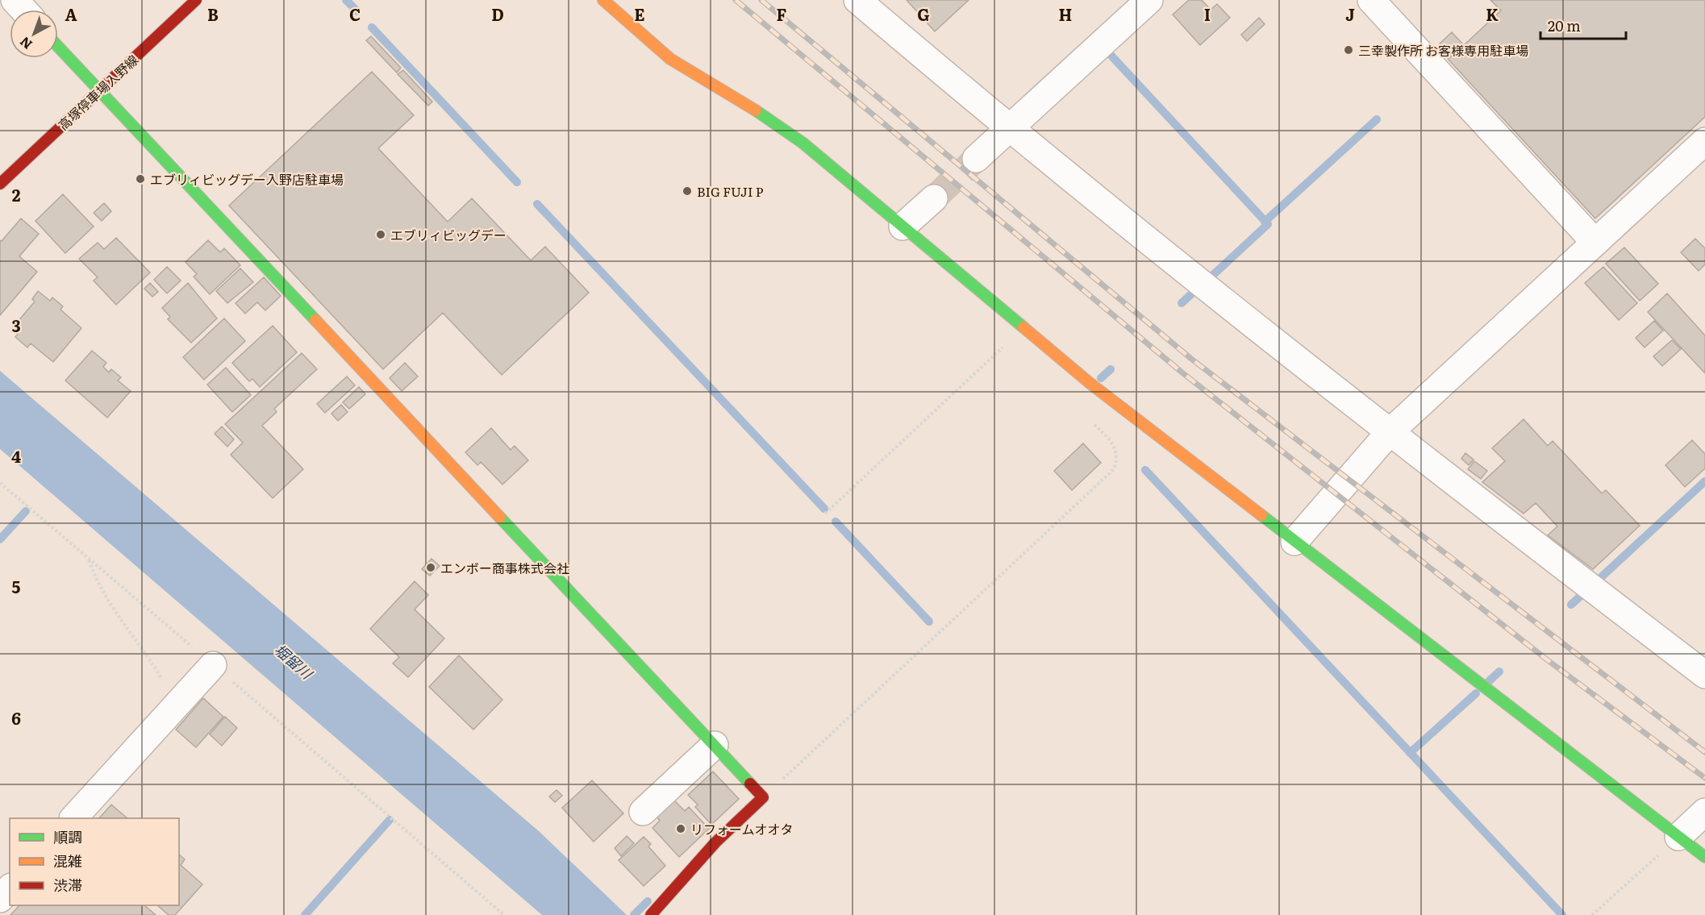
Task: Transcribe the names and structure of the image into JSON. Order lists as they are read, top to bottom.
{
  "streets": {
    "street": ["高塚停車場入野線"]
  },
  "water": ["堀留川"],
  "places": [
    "三幸製作所 お客様専用駐車場",
    "エブリィビッグデー入野店駐車場",
    "BIG FUJI P",
    "エブリィビッグデー",
    "エンボー商事株式会社",
    "リフォームオオタ"
  ],
  "legend": ["順調", "混雑", "渋滞"],
  "scale_bar": "20 m",
  "north": "bottom left",
  "grid": {
    "columns": [
      "A",
      "B",
      "C",
      "D",
      "E",
      "F",
      "G",
      "H",
      "I",
      "J",
      "K"
    ],
    "rows": [
      "2",
      "3",
      "4",
      "5",
      "6"
    ]
  }
}
